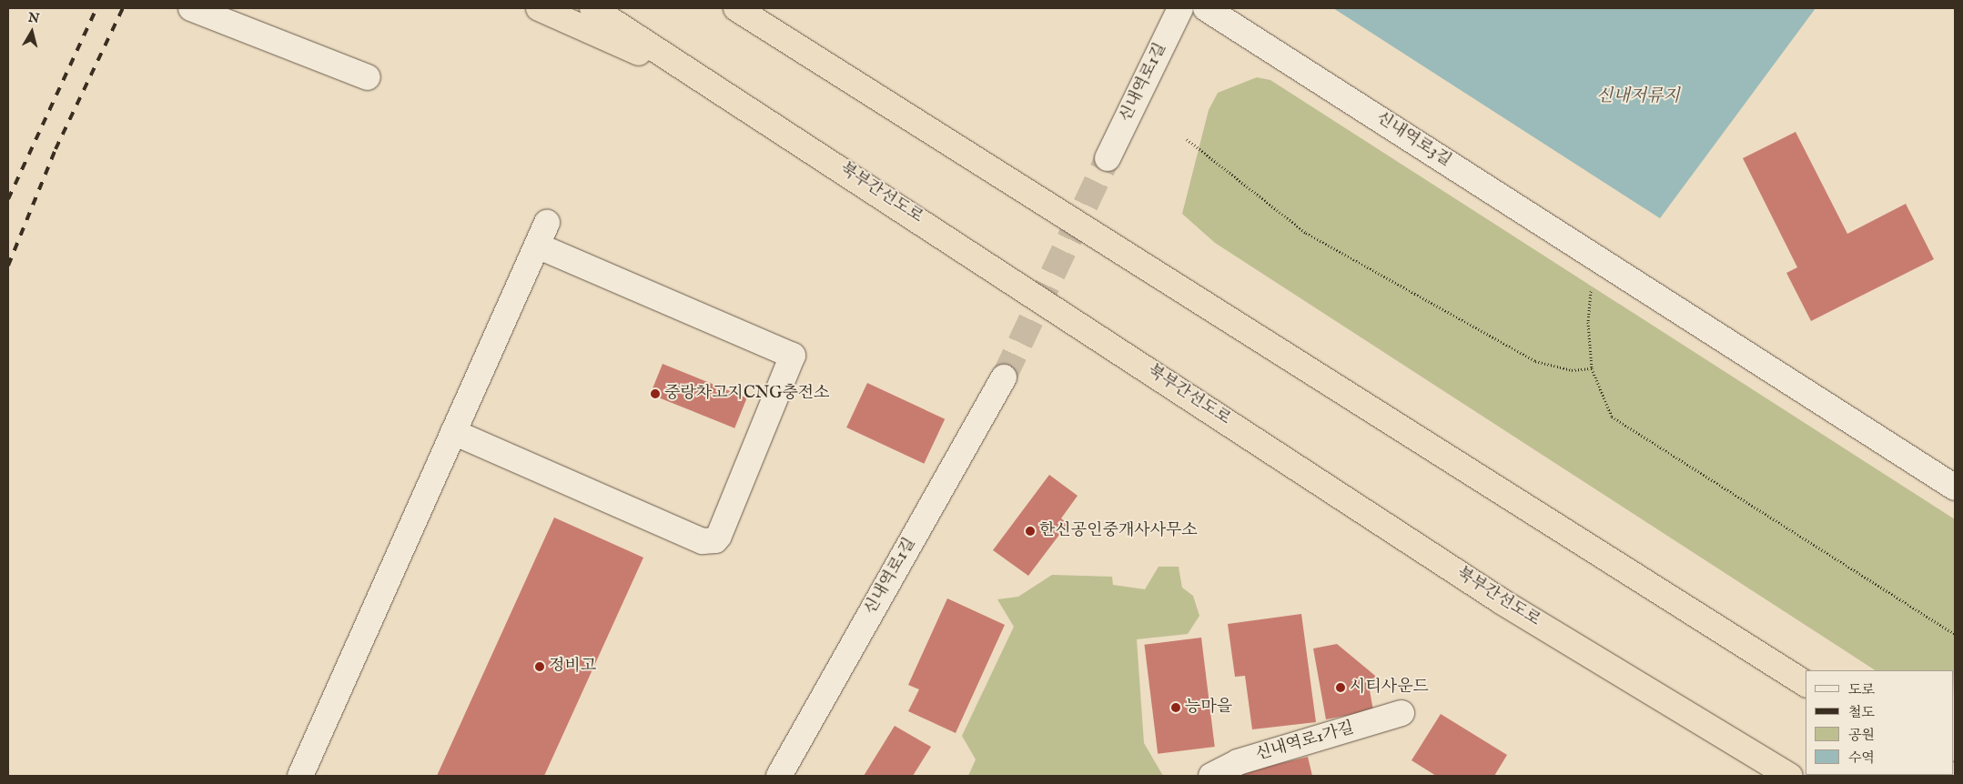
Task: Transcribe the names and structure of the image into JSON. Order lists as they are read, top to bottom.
{
  "streets": {
    "highway": ["북부간선도로"],
    "street": ["신내역로1길", "신내역로3길", "신내역로1가길"]
  },
  "water": ["신내저류지"],
  "places": [
    "중랑차고지CNG충전소",
    "한신공인중개사사무소",
    "정비고",
    "시티사운드",
    "능마을"
  ],
  "legend": [
    "도로",
    "철도",
    "공원",
    "수역"
  ],
  "north": "top"
}
